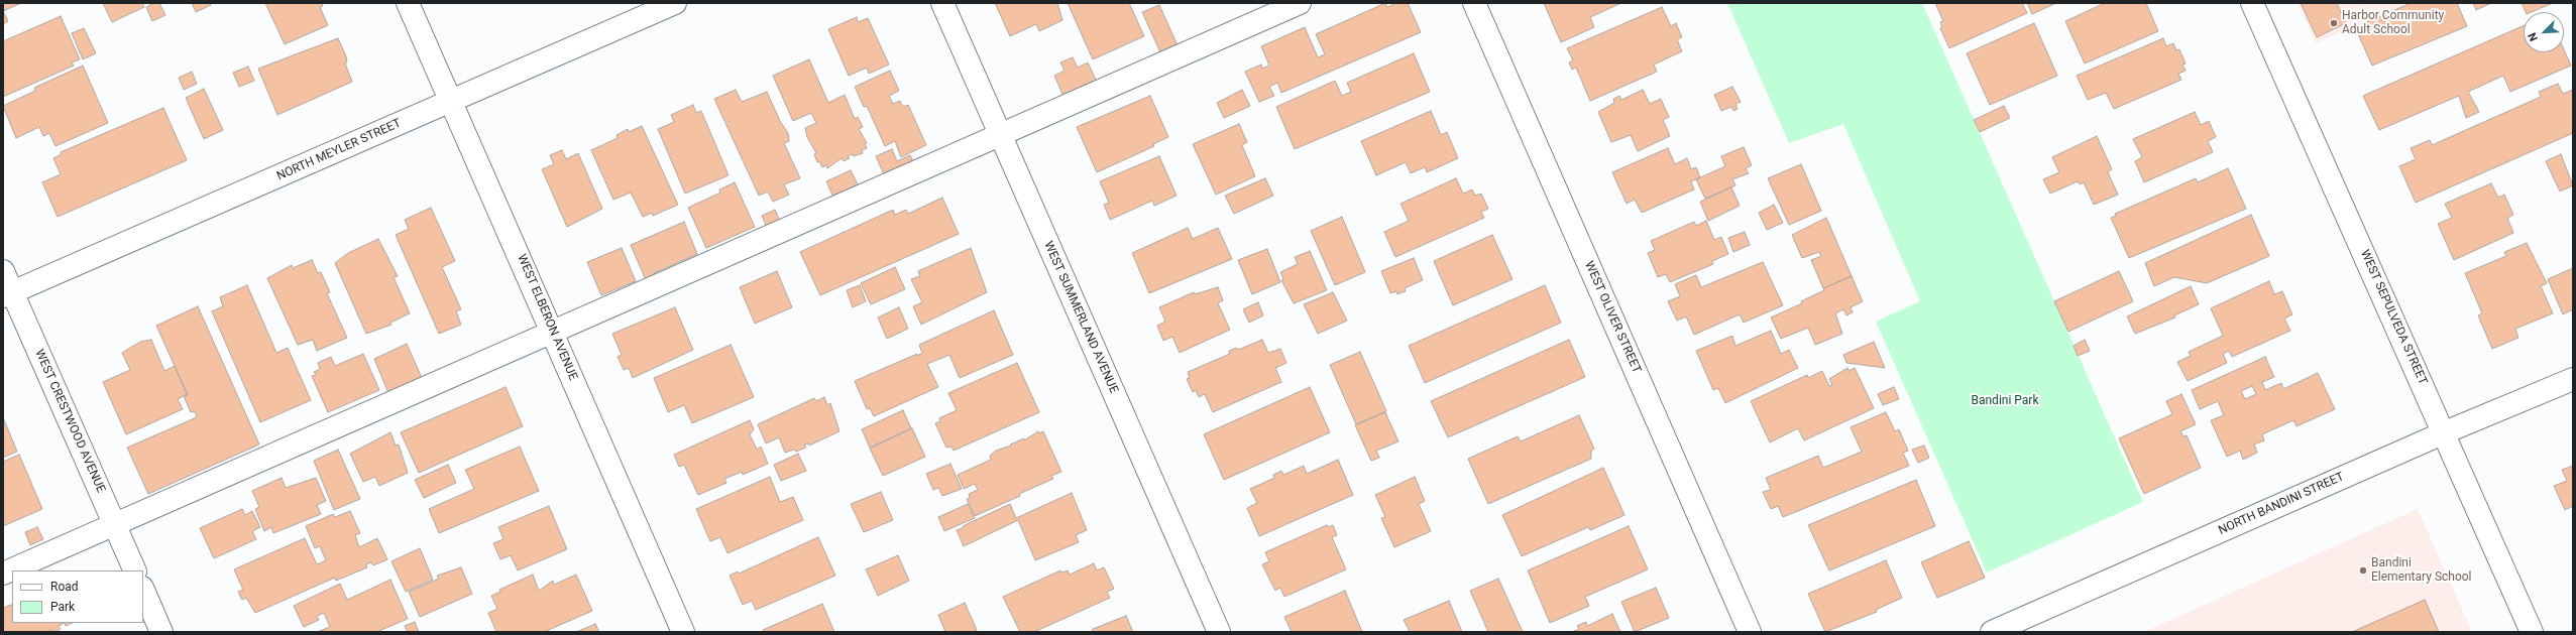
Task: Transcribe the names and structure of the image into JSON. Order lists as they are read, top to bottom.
{
  "streets": {
    "street": [
      "NORTH MEYLER STREET",
      "WEST ELBERON AVENUE",
      "WEST SUMMERLAND AVENUE",
      "WEST OLIVER STREET",
      "WEST SEPULVEDA STREET",
      "WEST CRESTWOOD AVENUE",
      "NORTH BANDINI STREET"
    ]
  },
  "crossings": [
    ["NORTH MEYLER STREET", "WEST ELBERON AVENUE"],
    ["NORTH MEYLER STREET", "WEST CRESTWOOD AVENUE"],
    ["WEST SEPULVEDA STREET", "NORTH BANDINI STREET"]
  ],
  "parks": ["Bandini Park"],
  "places": ["Harbor Community Adult School", "Bandini Elementary School"],
  "legend": ["Road", "Park"],
  "north": "bottom left"
}
